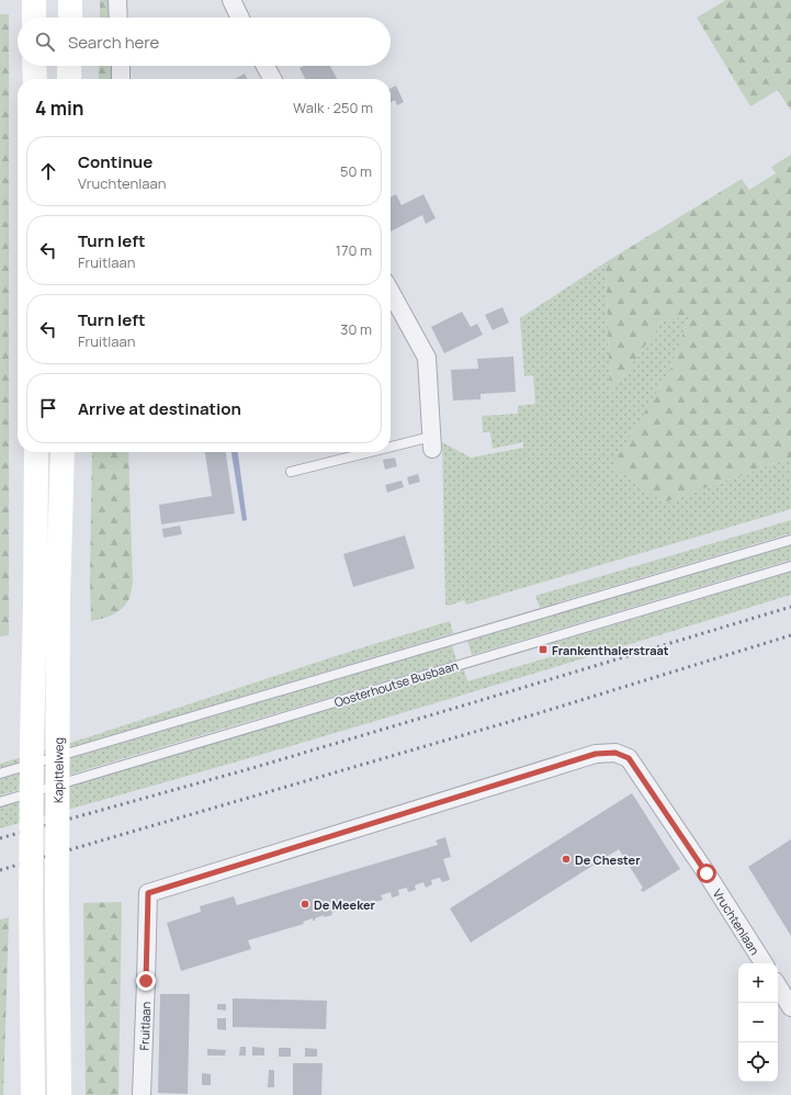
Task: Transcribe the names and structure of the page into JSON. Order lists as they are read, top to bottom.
{
  "streets": {
    "street": ["Kapittelweg", "Vruchtenlaan", "Fruitlaan"],
    "lane": ["Oosterhoutse Busbaan"]
  },
  "crossings": [
    ["Vruchtenlaan", "Fruitlaan"]
  ],
  "places": {
    "transit": ["Frankenthalerstraat"],
    "other": ["De Chester", "De Meeker"]
  },
  "page": {
    "search": "Search here",
    "heading": ["4 min", "Walk · 250 m"],
    "list": [
      ["Continue", "Vruchtenlaan", "50 m"],
      ["Turn left", "Fruitlaan", "170 m"],
      ["Turn left", "Fruitlaan", "30 m"],
      "Arrive at destination"
    ],
    "map_buttons": ["+", "−"]
  }
}
